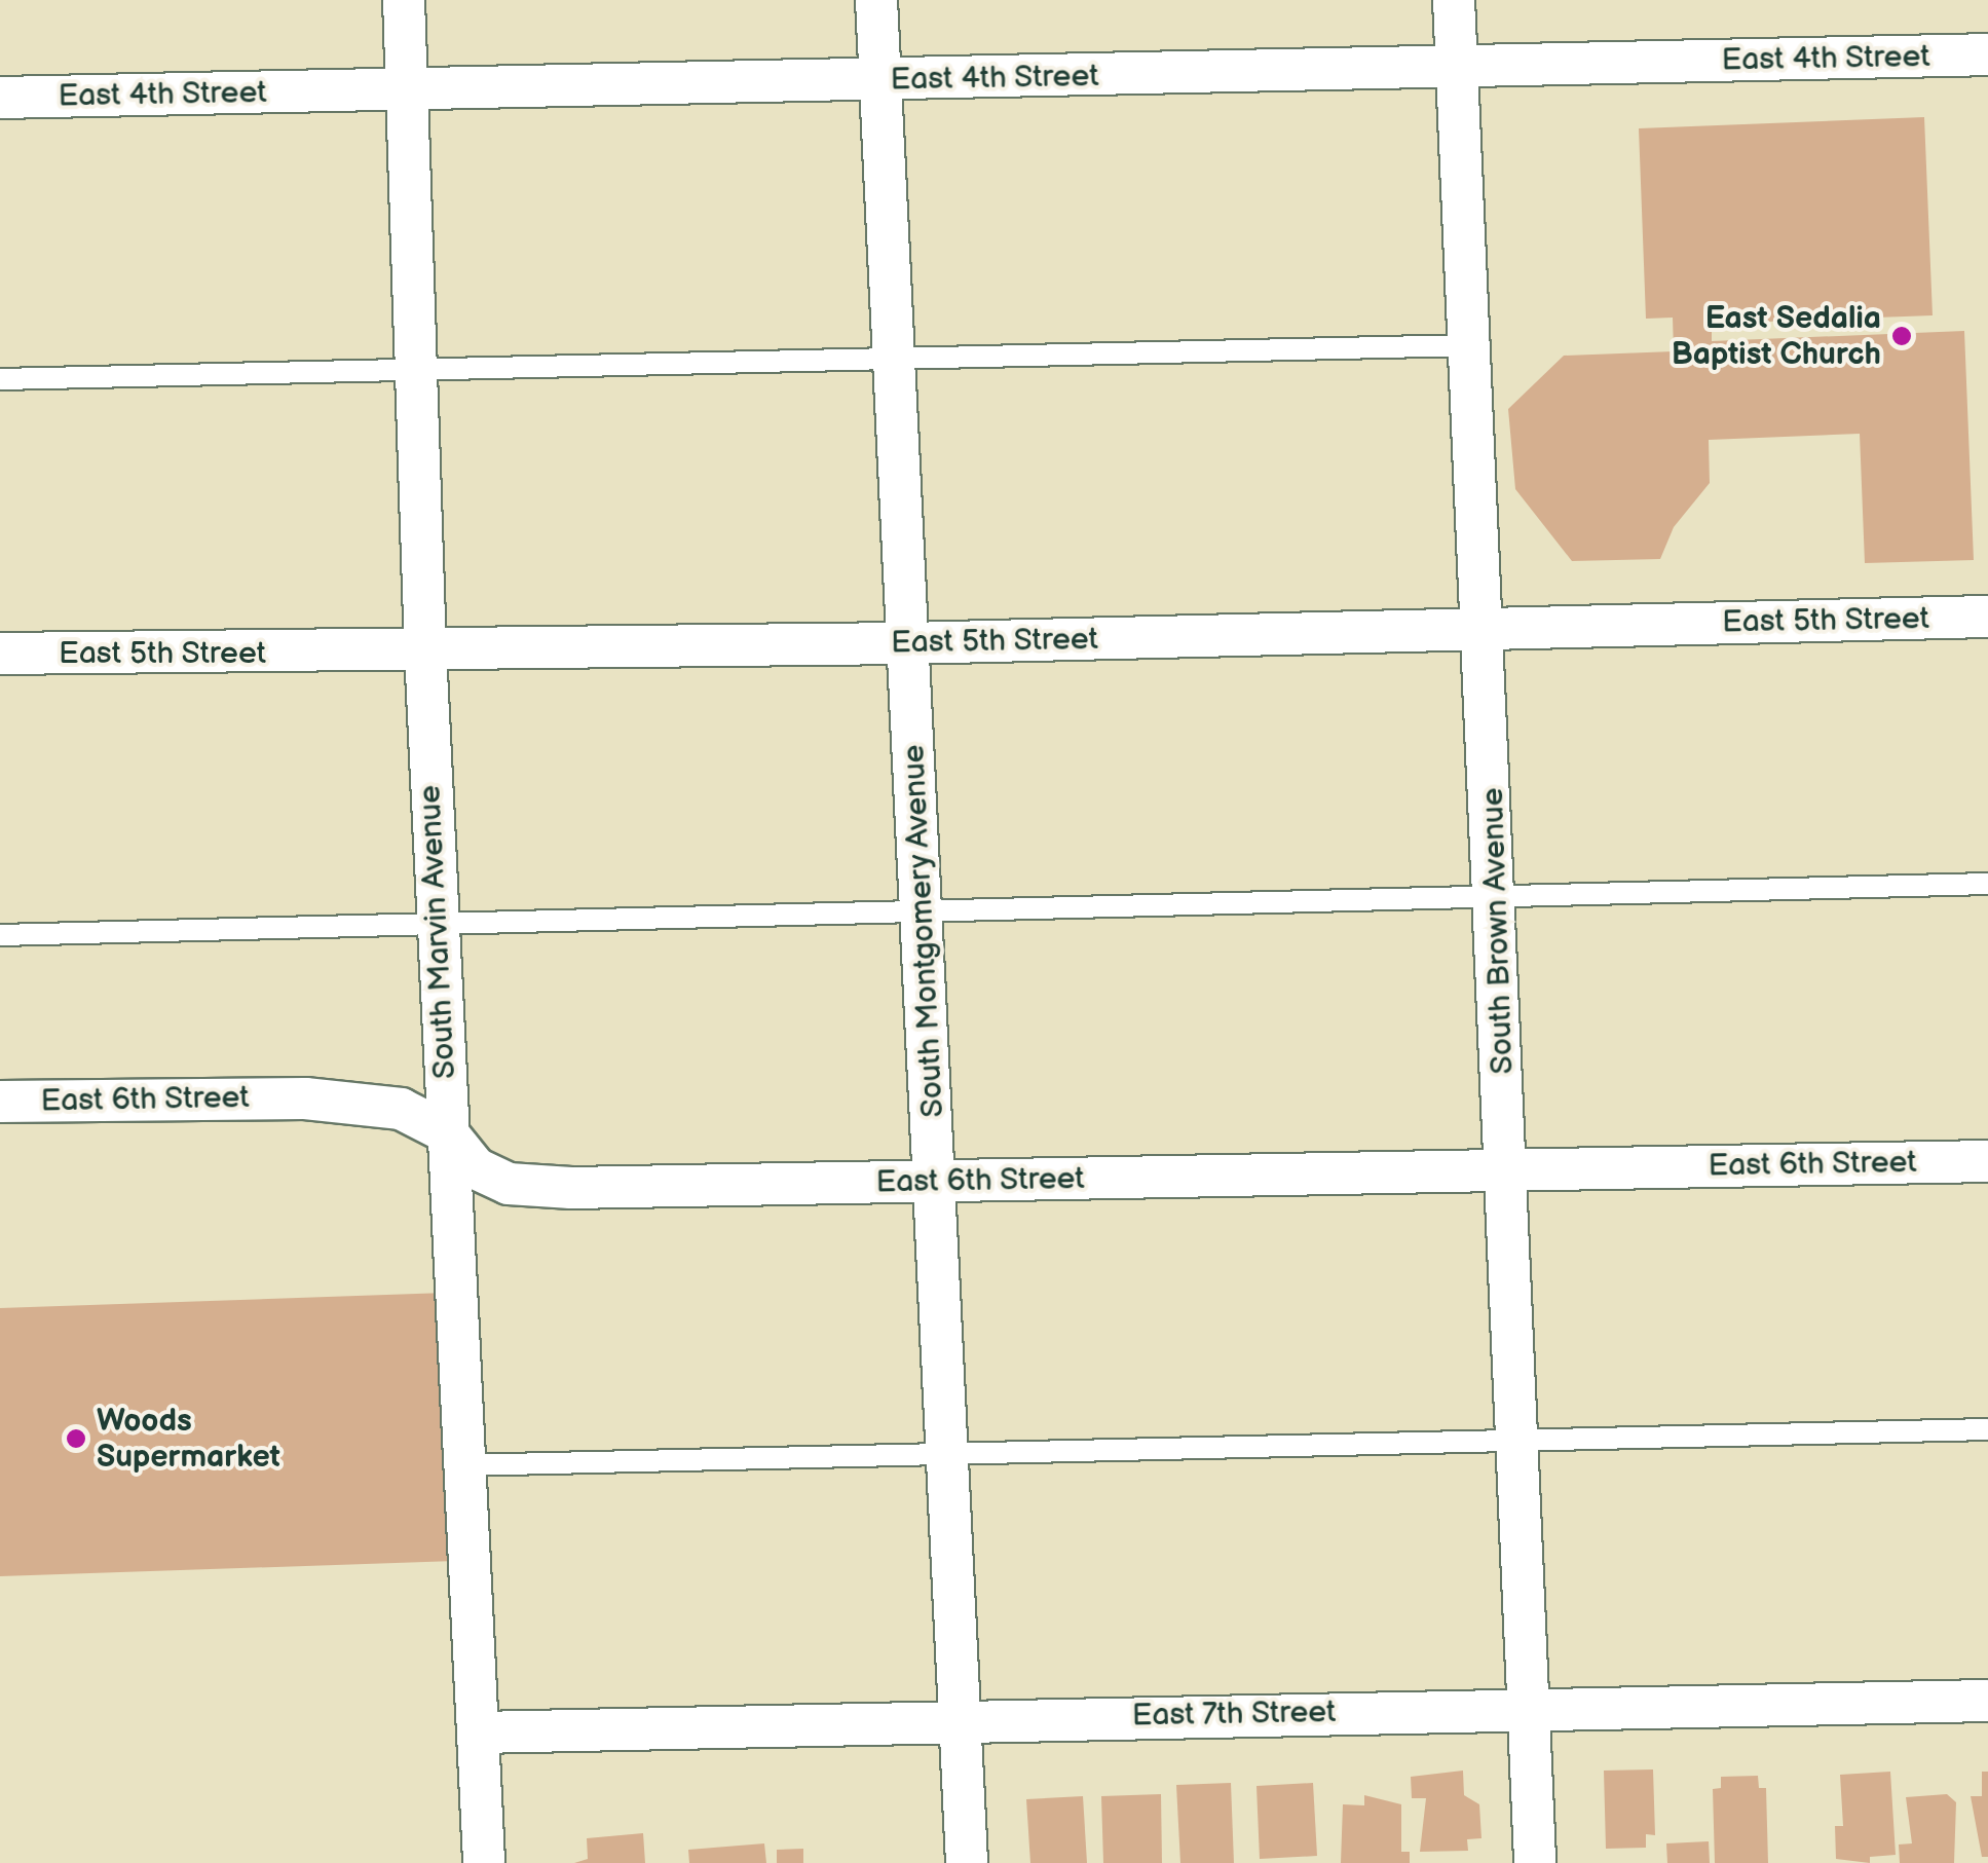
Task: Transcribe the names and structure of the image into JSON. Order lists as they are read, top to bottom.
{
  "streets": {
    "street": [
      "East 4th Street",
      "East 5th Street",
      "South Montgomery Avenue",
      "South Brown Avenue",
      "South Marvin Avenue",
      "East 6th Street",
      "East 7th Street"
    ]
  },
  "crossings": [
    ["East 4th Street", "South Montgomery Avenue"],
    ["East 4th Street", "South Brown Avenue"],
    ["East 4th Street", "South Marvin Avenue"],
    ["East 5th Street", "South Montgomery Avenue"],
    ["East 5th Street", "South Brown Avenue"],
    ["East 5th Street", "South Marvin Avenue"],
    ["South Montgomery Avenue", "East 6th Street"],
    ["South Montgomery Avenue", "East 7th Street"],
    ["South Brown Avenue", "East 6th Street"],
    ["South Brown Avenue", "East 7th Street"],
    ["South Marvin Avenue", "East 6th Street"],
    ["South Marvin Avenue", "East 7th Street"]
  ],
  "places": ["East Sedalia Baptist Church", "Woods Supermarket"]
}
